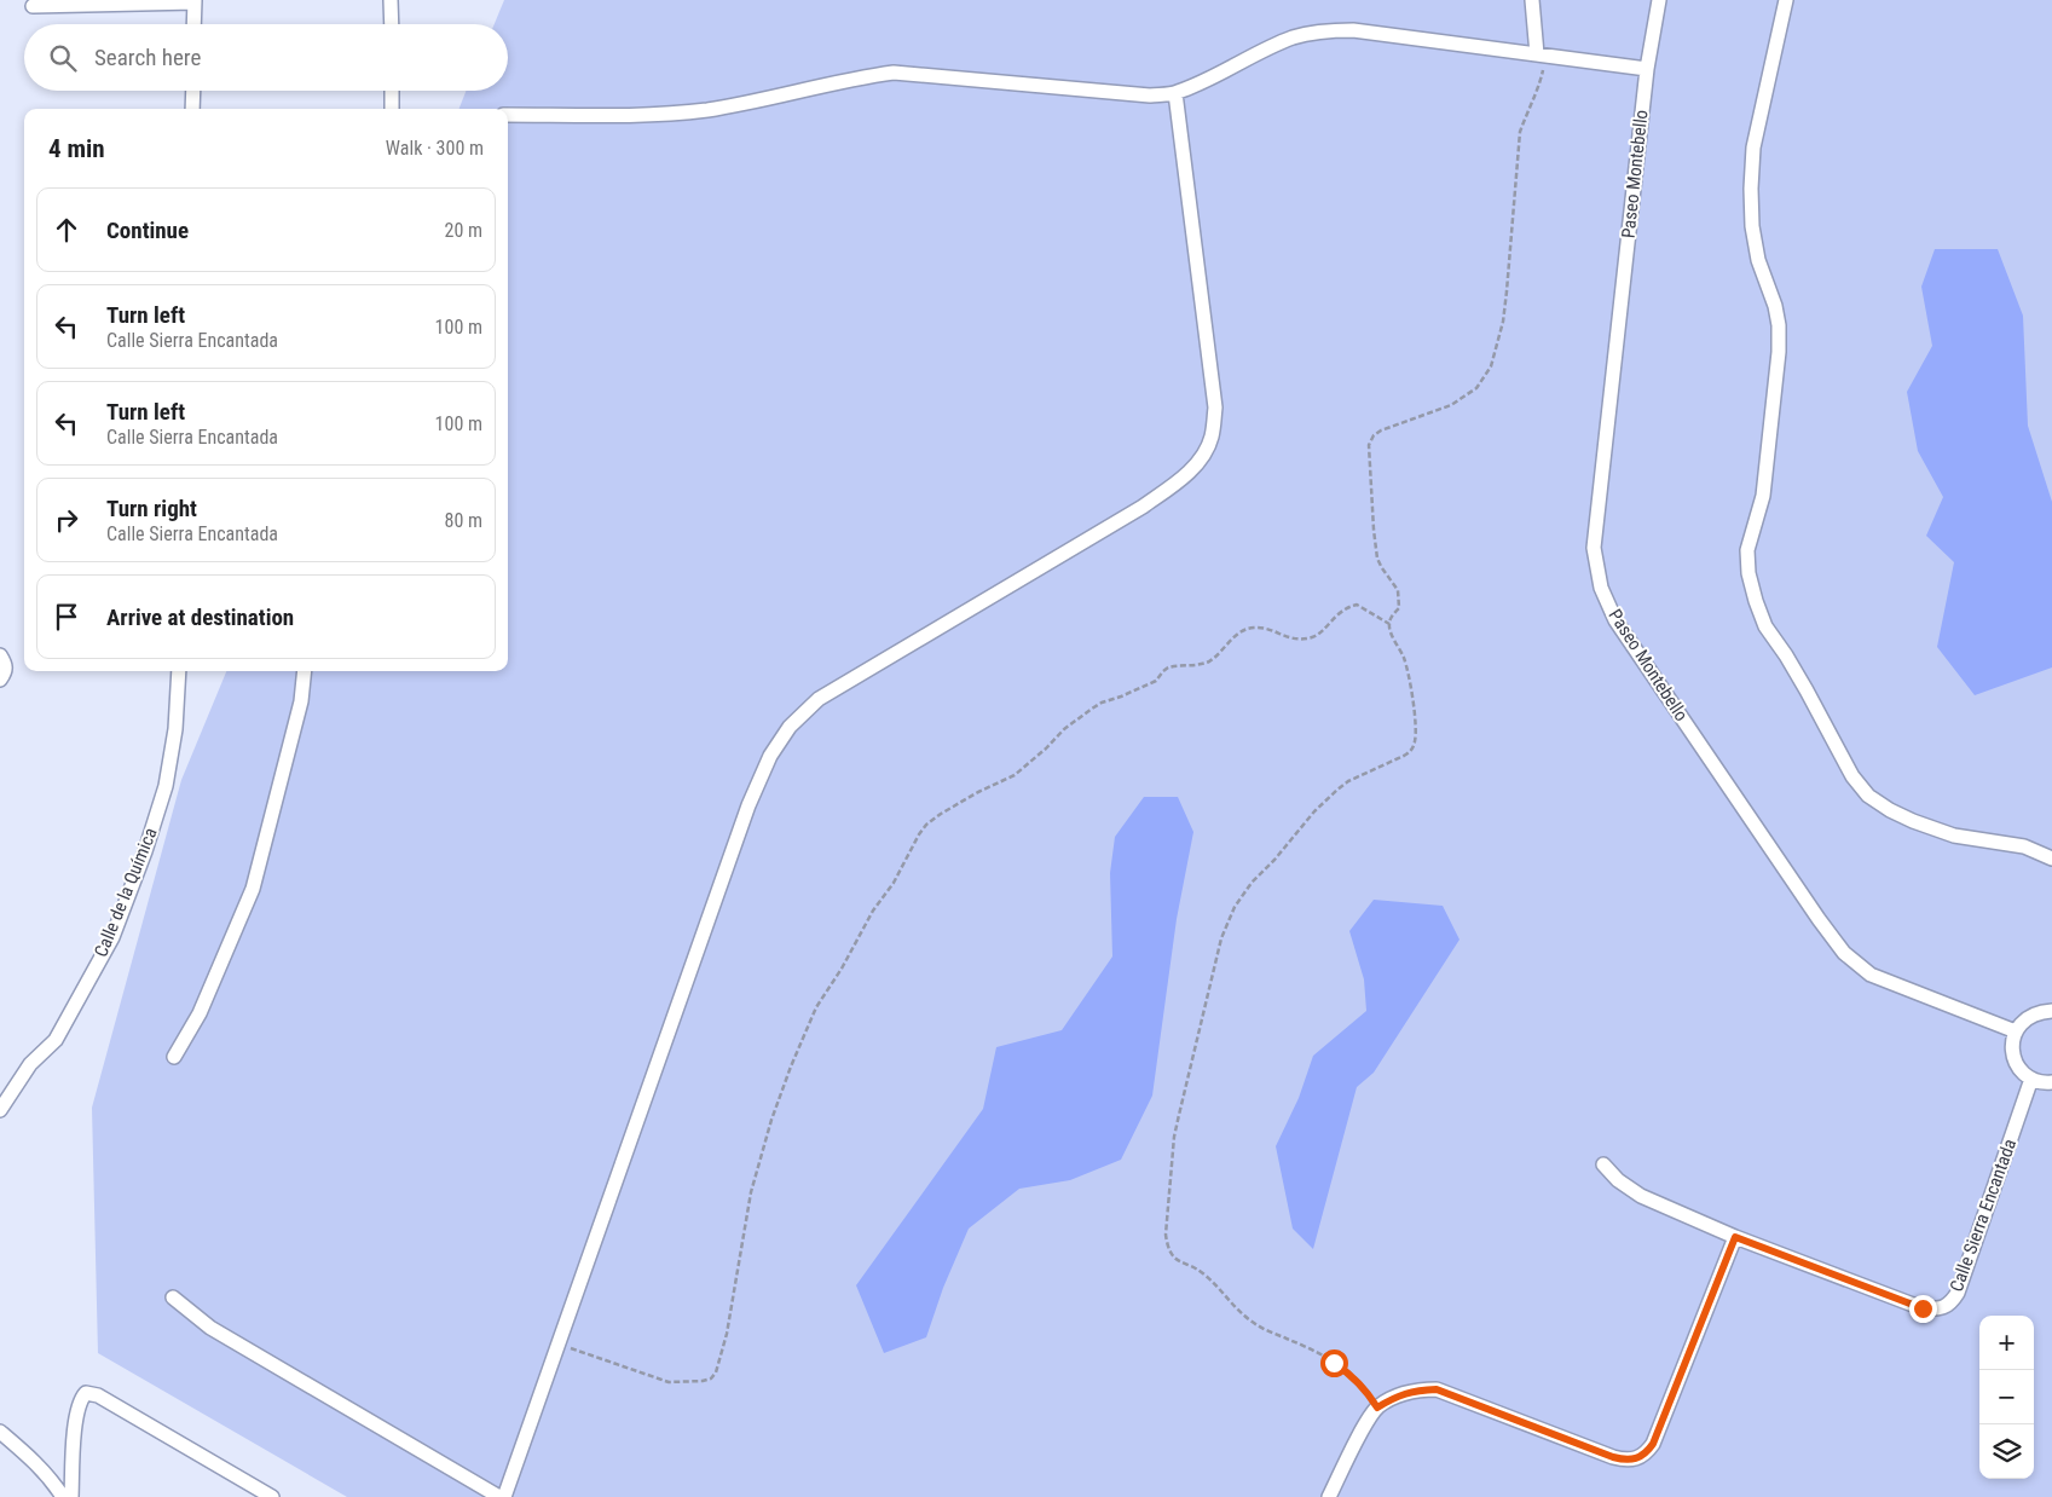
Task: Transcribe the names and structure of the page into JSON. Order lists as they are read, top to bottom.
{
  "streets": {
    "street": ["Paseo Montebello", "Calle de la Química", "Calle Sierra Encantada"]
  },
  "page": {
    "search": "Search here",
    "heading": ["4 min", "Walk · 300 m"],
    "list": [
      ["Continue", "20 m"],
      ["Turn left", "Calle Sierra Encantada", "100 m"],
      ["Turn left", "Calle Sierra Encantada", "100 m"],
      ["Turn right", "Calle Sierra Encantada", "80 m"],
      "Arrive at destination"
    ],
    "map_buttons": ["+", "−"]
  }
}
